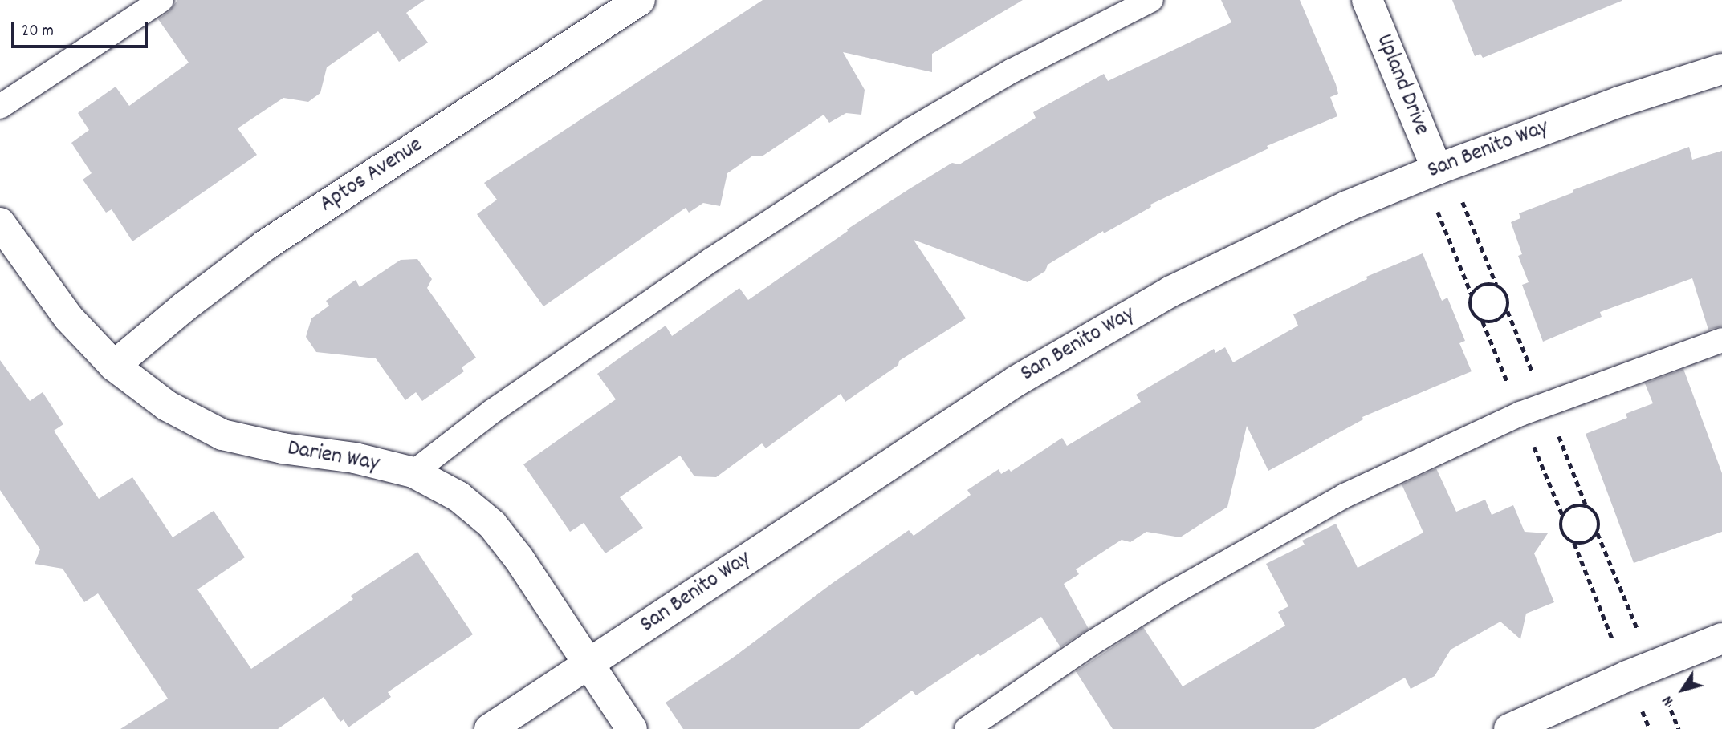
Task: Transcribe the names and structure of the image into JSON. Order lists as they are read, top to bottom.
{
  "streets": {
    "street": [
      "Upland Drive",
      "San Benito Way",
      "Aptos Avenue",
      "Darien Way"
    ]
  },
  "crossings": [
    ["Upland Drive", "San Benito Way"],
    ["San Benito Way", "Darien Way"],
    ["Aptos Avenue", "Darien Way"]
  ],
  "scale_bar": "20 m",
  "north": "bottom left"
}
